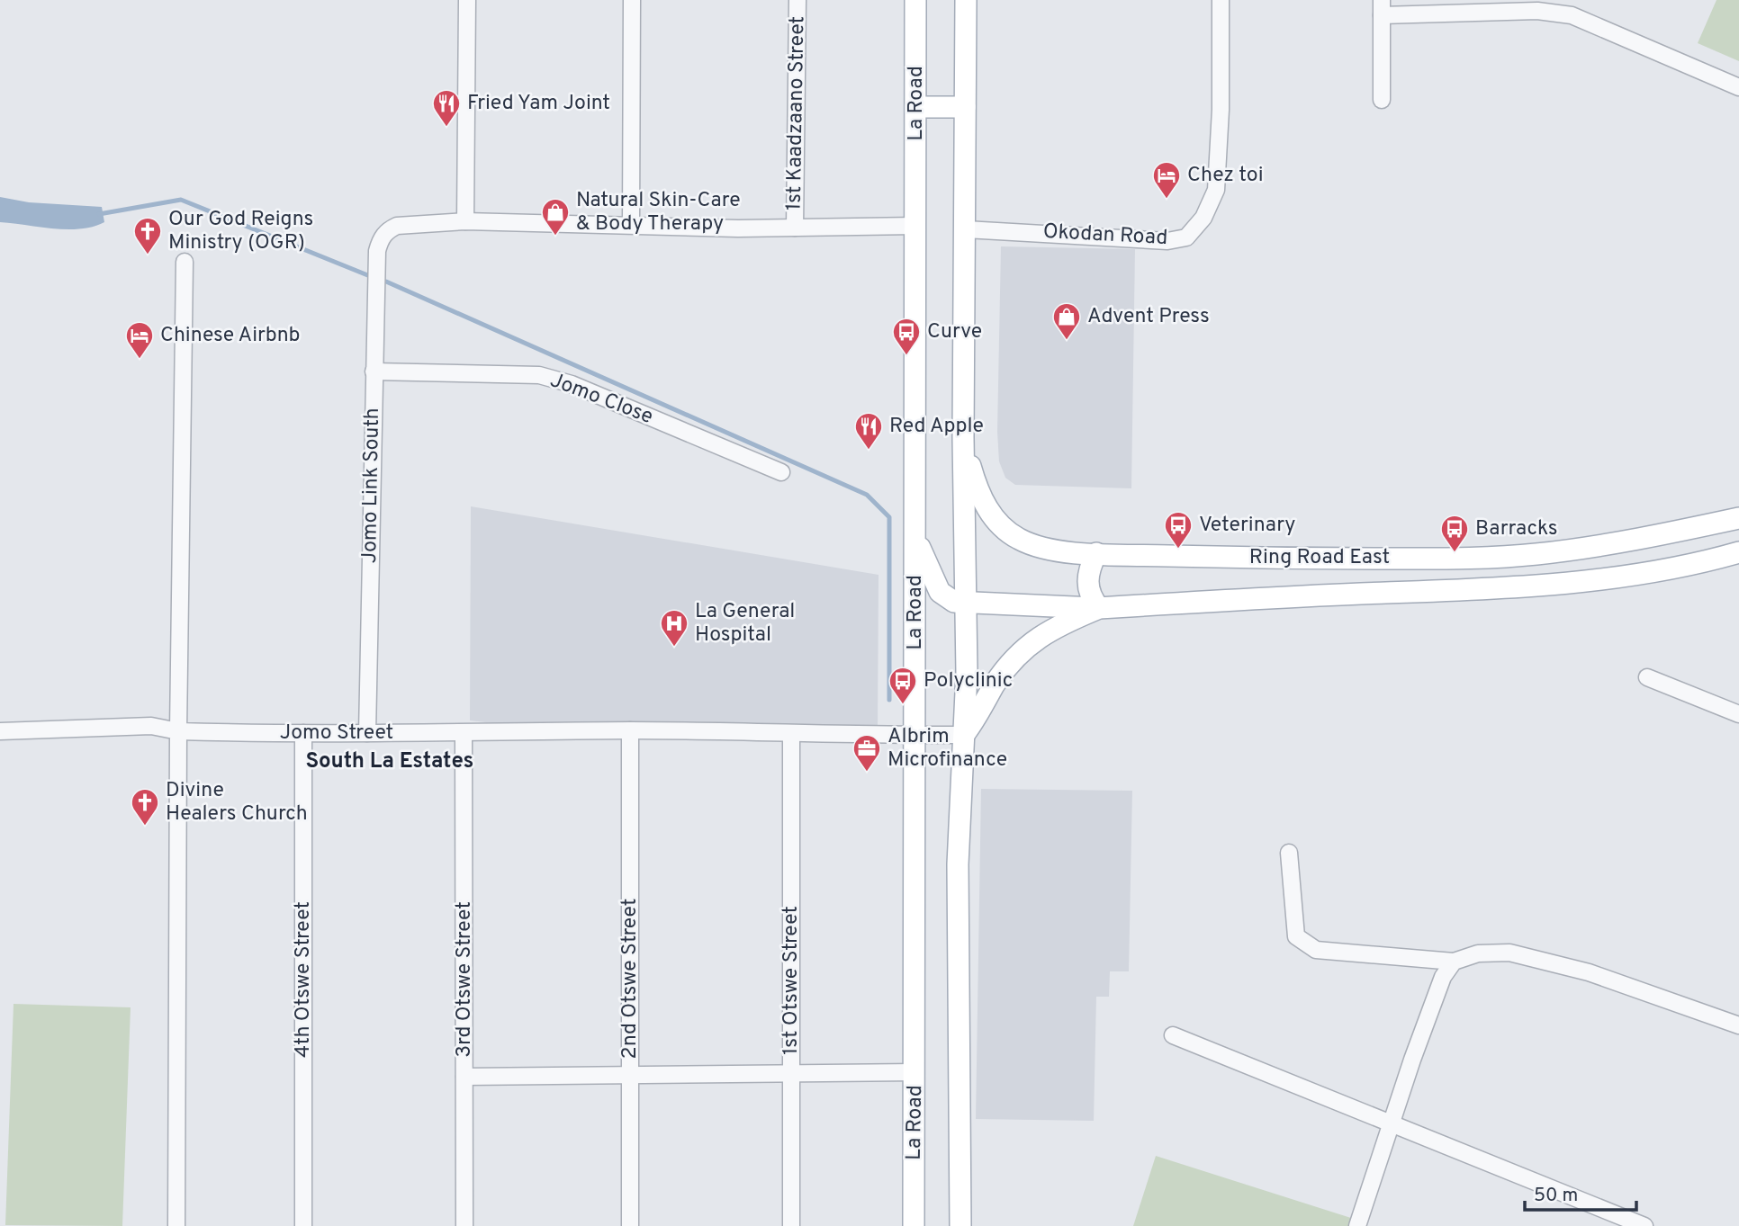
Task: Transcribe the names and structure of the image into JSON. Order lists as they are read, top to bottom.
{
  "streets": {
    "main road": ["La Road", "Ring Road East"],
    "street": [
      "1st Kaadzaano Street",
      "Okodan Road",
      "Jomo Close",
      "Jomo Link South",
      "Jomo Street",
      "2nd Otswe Street",
      "4th Otswe Street",
      "3rd Otswe Street",
      "1st Otswe Street"
    ]
  },
  "crossings": [
    ["La Road", "Jomo Street"],
    ["Jomo Close", "Jomo Link South"],
    ["Jomo Link South", "Jomo Street"],
    ["Ring Road East", "Jomo Street"],
    ["Jomo Street", "2nd Otswe Street"],
    ["Jomo Street", "4th Otswe Street"],
    ["Jomo Street", "3rd Otswe Street"],
    ["Jomo Street", "1st Otswe Street"]
  ],
  "districts": ["South La Estates"],
  "places": {
    "restaurant": ["Fried Yam Joint", "Red Apple"],
    "hotel": ["Chez toi", "Chinese Airbnb"],
    "shop": ["Natural Skin-Care & Body Therapy", "Advent Press"],
    "church": ["Our God Reigns Ministry (OGR)", "Divine Healers Church"],
    "bus stop": [
      "Curve",
      "Veterinary",
      "Barracks",
      "Polyclinic"
    ],
    "hospital": ["La General Hospital"],
    "office": ["Albrim Microfinance"]
  },
  "scale_bar": "50 m"
}
